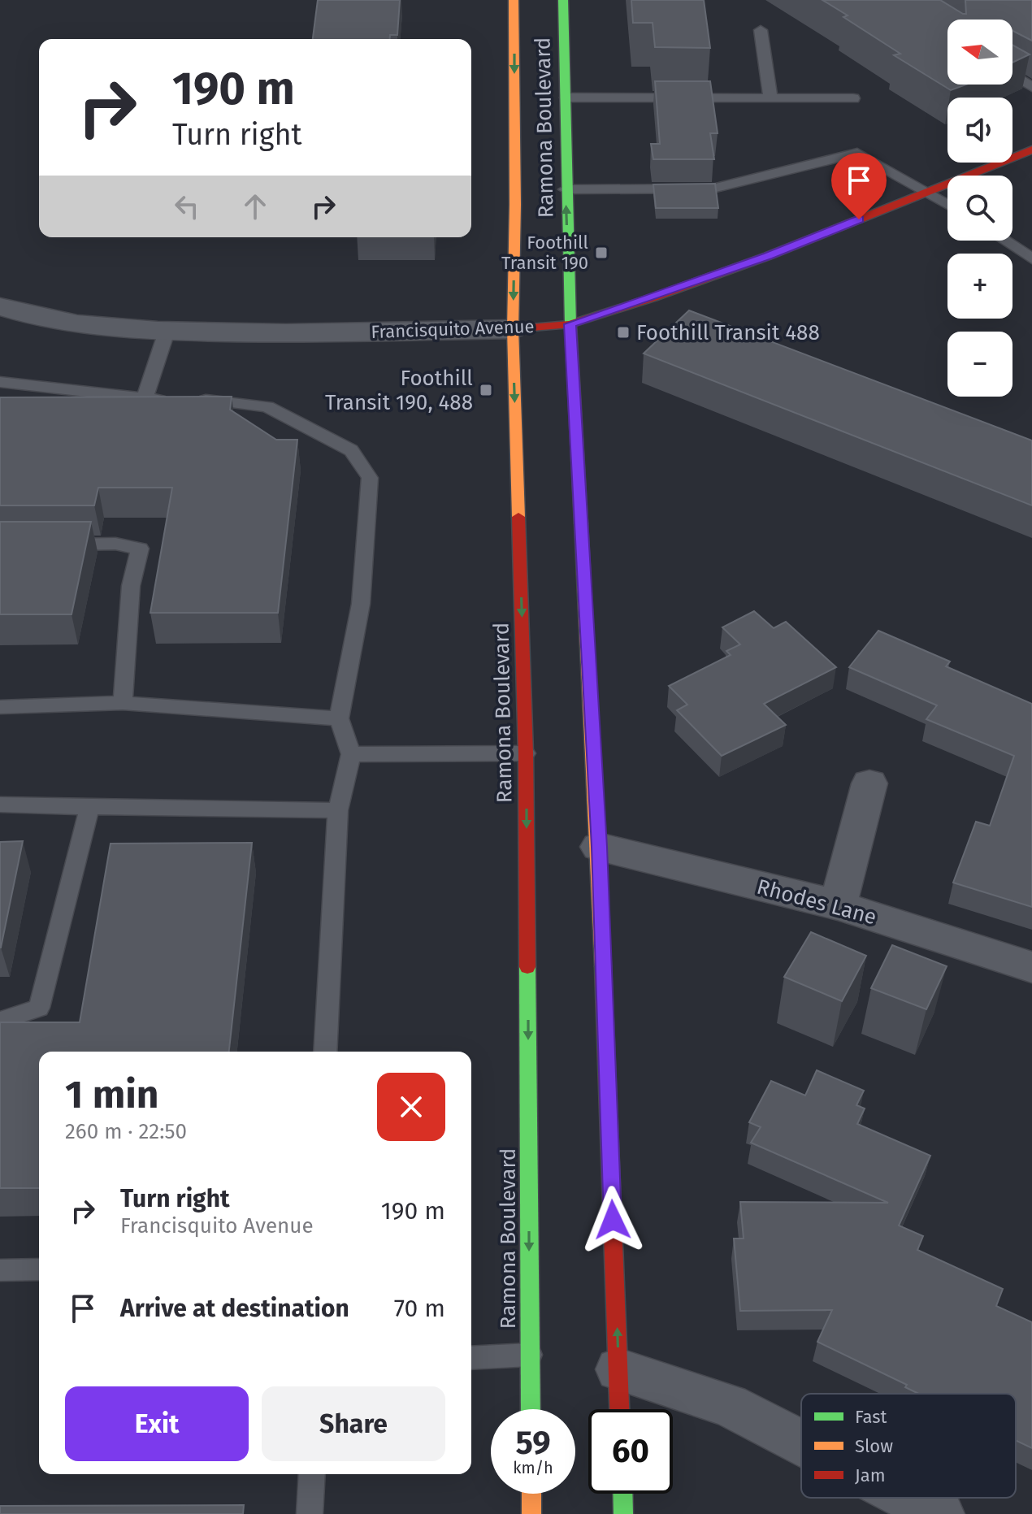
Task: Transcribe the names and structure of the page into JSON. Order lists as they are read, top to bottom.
{
  "streets": {
    "main road": ["Ramona Boulevard", "Francisquito Avenue"],
    "street": ["Rhodes Lane"]
  },
  "crossings": [
    ["Ramona Boulevard", "Francisquito Avenue"],
    ["Ramona Boulevard", "Rhodes Lane"]
  ],
  "places": {
    "transit": ["Foothill Transit 190", "Foothill Transit 488", "Foothill Transit 190, 488"]
  },
  "legend": ["Fast", "Slow", "Jam"],
  "north": "left",
  "page": {
    "map_buttons": ["+", "−"],
    "turn": ["190 m", "Turn right"],
    "heading": ["1 min", "260 m · 22:50"],
    "list": [
      {
        "name": "Turn right",
        "note": "Francisquito Avenue",
        "value": "190 m"
      },
      {
        "name": "Arrive at destination",
        "value": "70 m"
      }
    ],
    "buttons": ["Exit", "Share"],
    "speed": "59 km/h",
    "limit": "60"
  }
}
